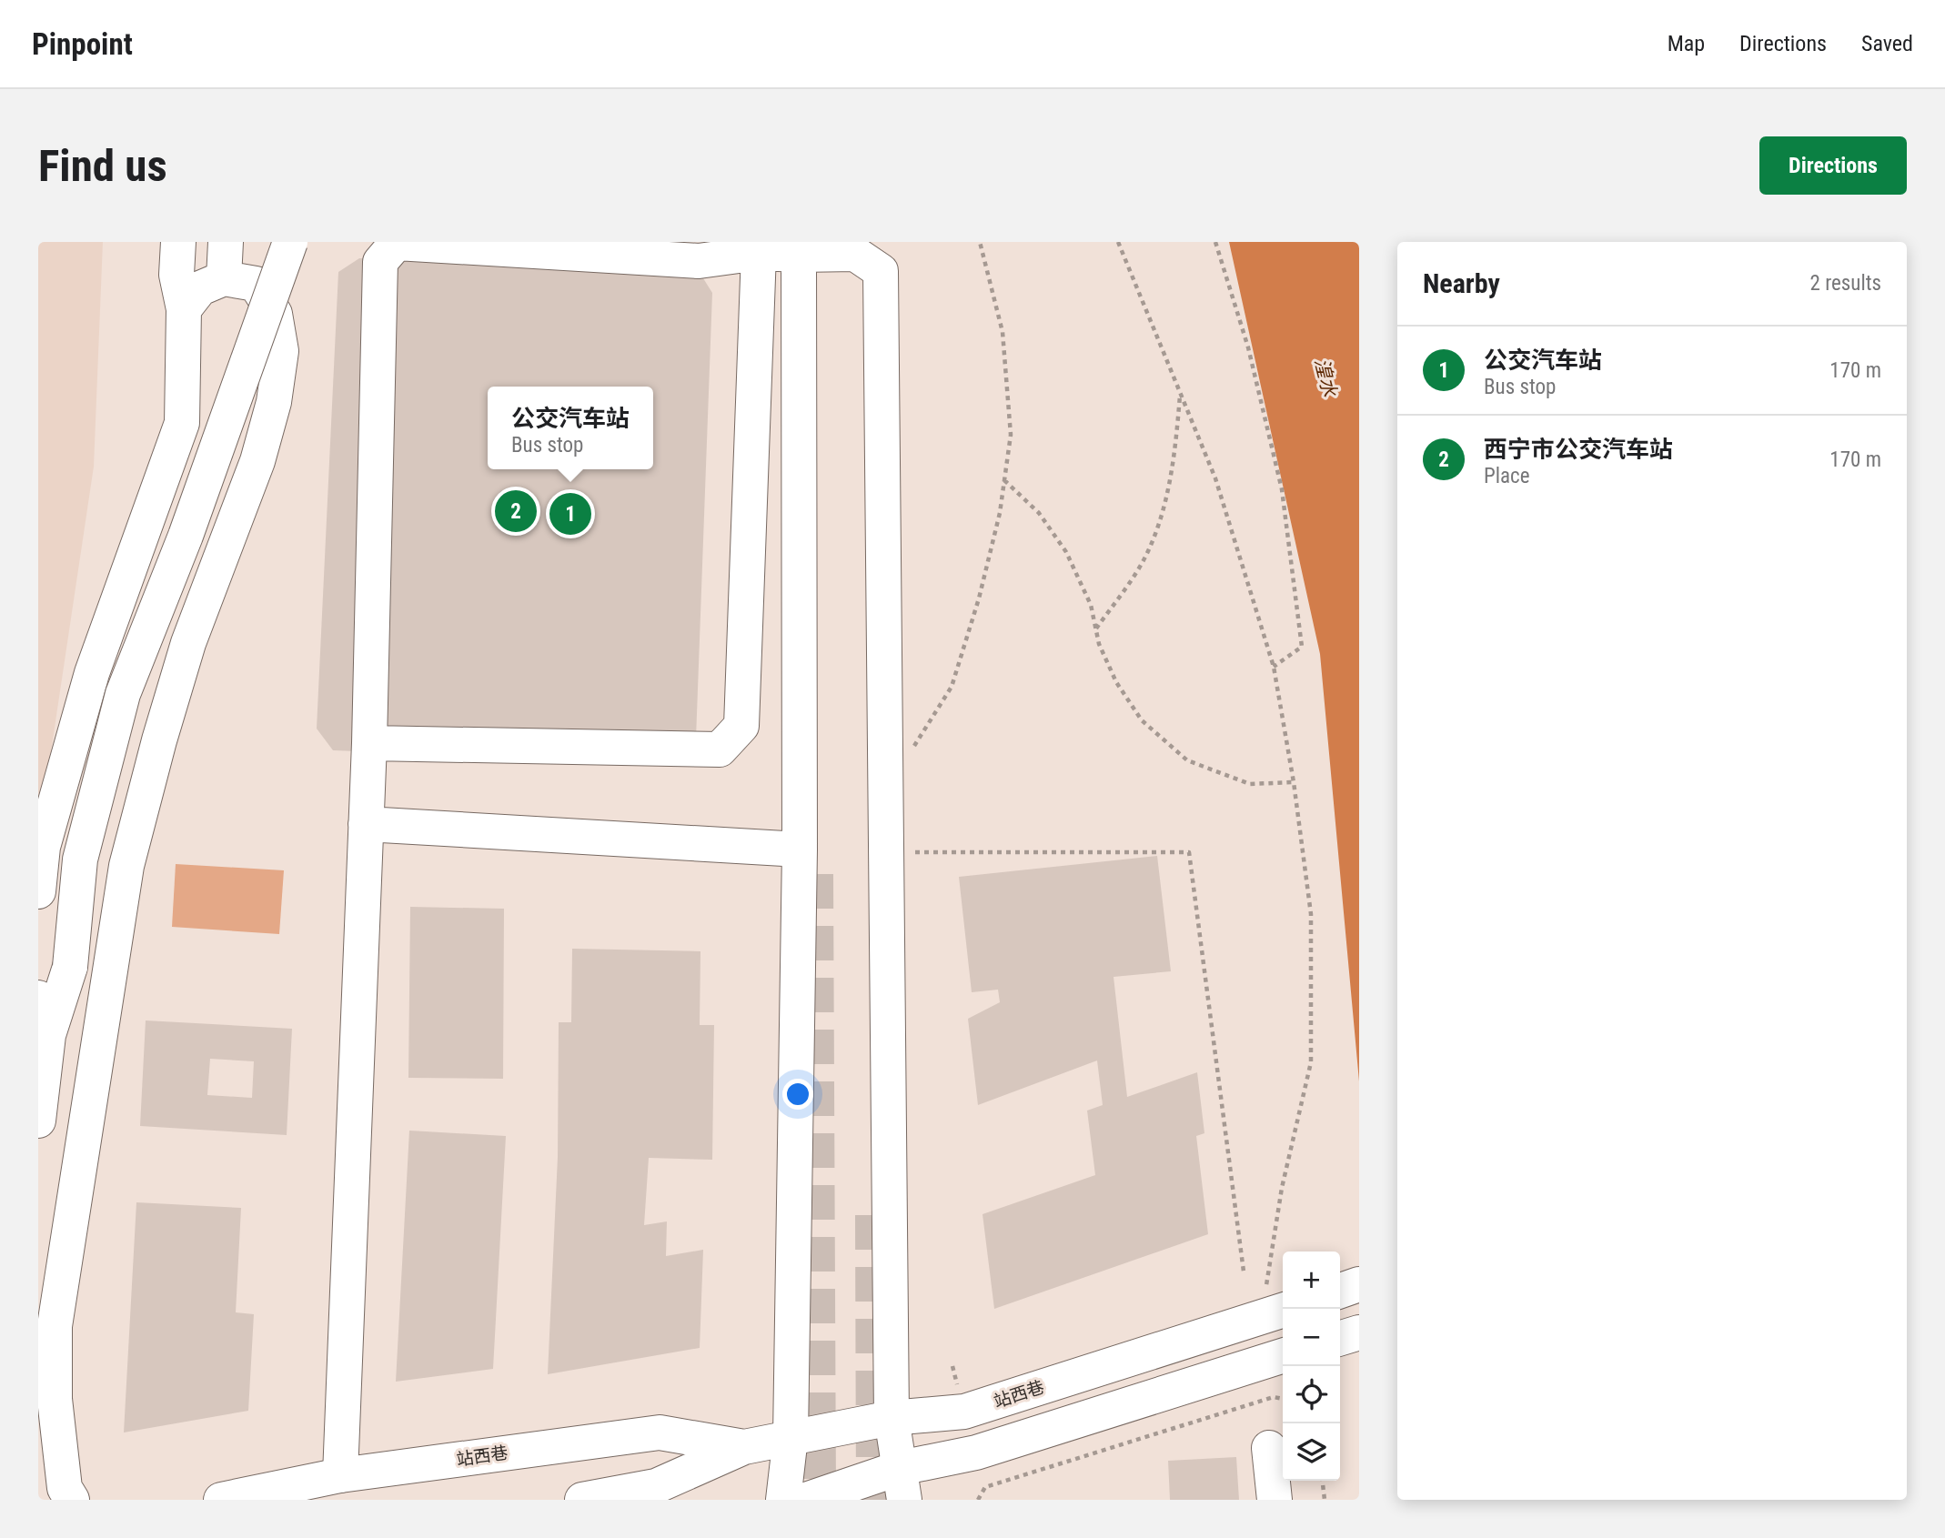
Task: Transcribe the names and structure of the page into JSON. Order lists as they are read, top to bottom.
{
  "streets": {
    "street": ["站西巷"]
  },
  "water": ["湟水"],
  "page": {
    "header": "Pinpoint",
    "nav": ["Map", "Directions", "Saved"],
    "buttons": "Directions",
    "title": "Find us",
    "heading": ["Nearby", "2 results"],
    "list": [
      {
        "mark": "1",
        "name": "公交汽车站",
        "note": "Bus stop",
        "value": "170 m"
      },
      {
        "mark": "2",
        "name": "西宁市公交汽车站",
        "note": "Place",
        "value": "170 m"
      }
    ],
    "popup": ["公交汽车站", "Bus stop"],
    "pins": ["2", "1"],
    "map_buttons": ["+", "−"]
  }
}
